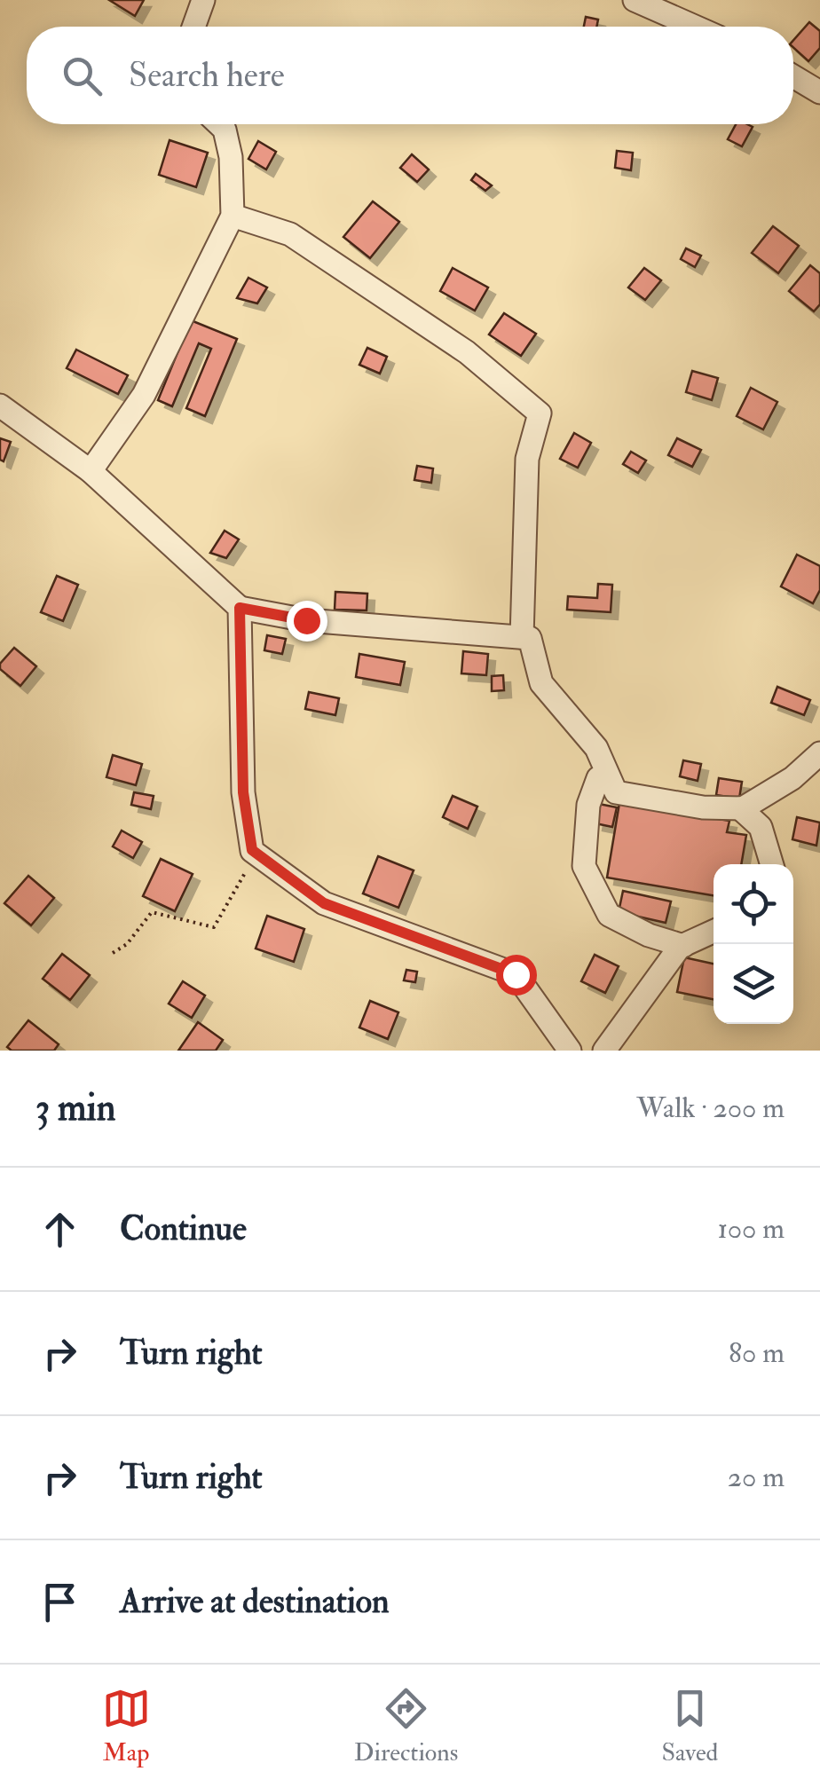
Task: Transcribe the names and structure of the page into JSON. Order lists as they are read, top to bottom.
{
  "page": {
    "search": "Search here",
    "heading": ["3 min", "Walk · 200 m"],
    "list": [
      ["Continue", "100 m"],
      ["Turn right", "80 m"],
      ["Turn right", "20 m"],
      "Arrive at destination"
    ],
    "nav": ["Map", "Directions", "Saved"]
  }
}
